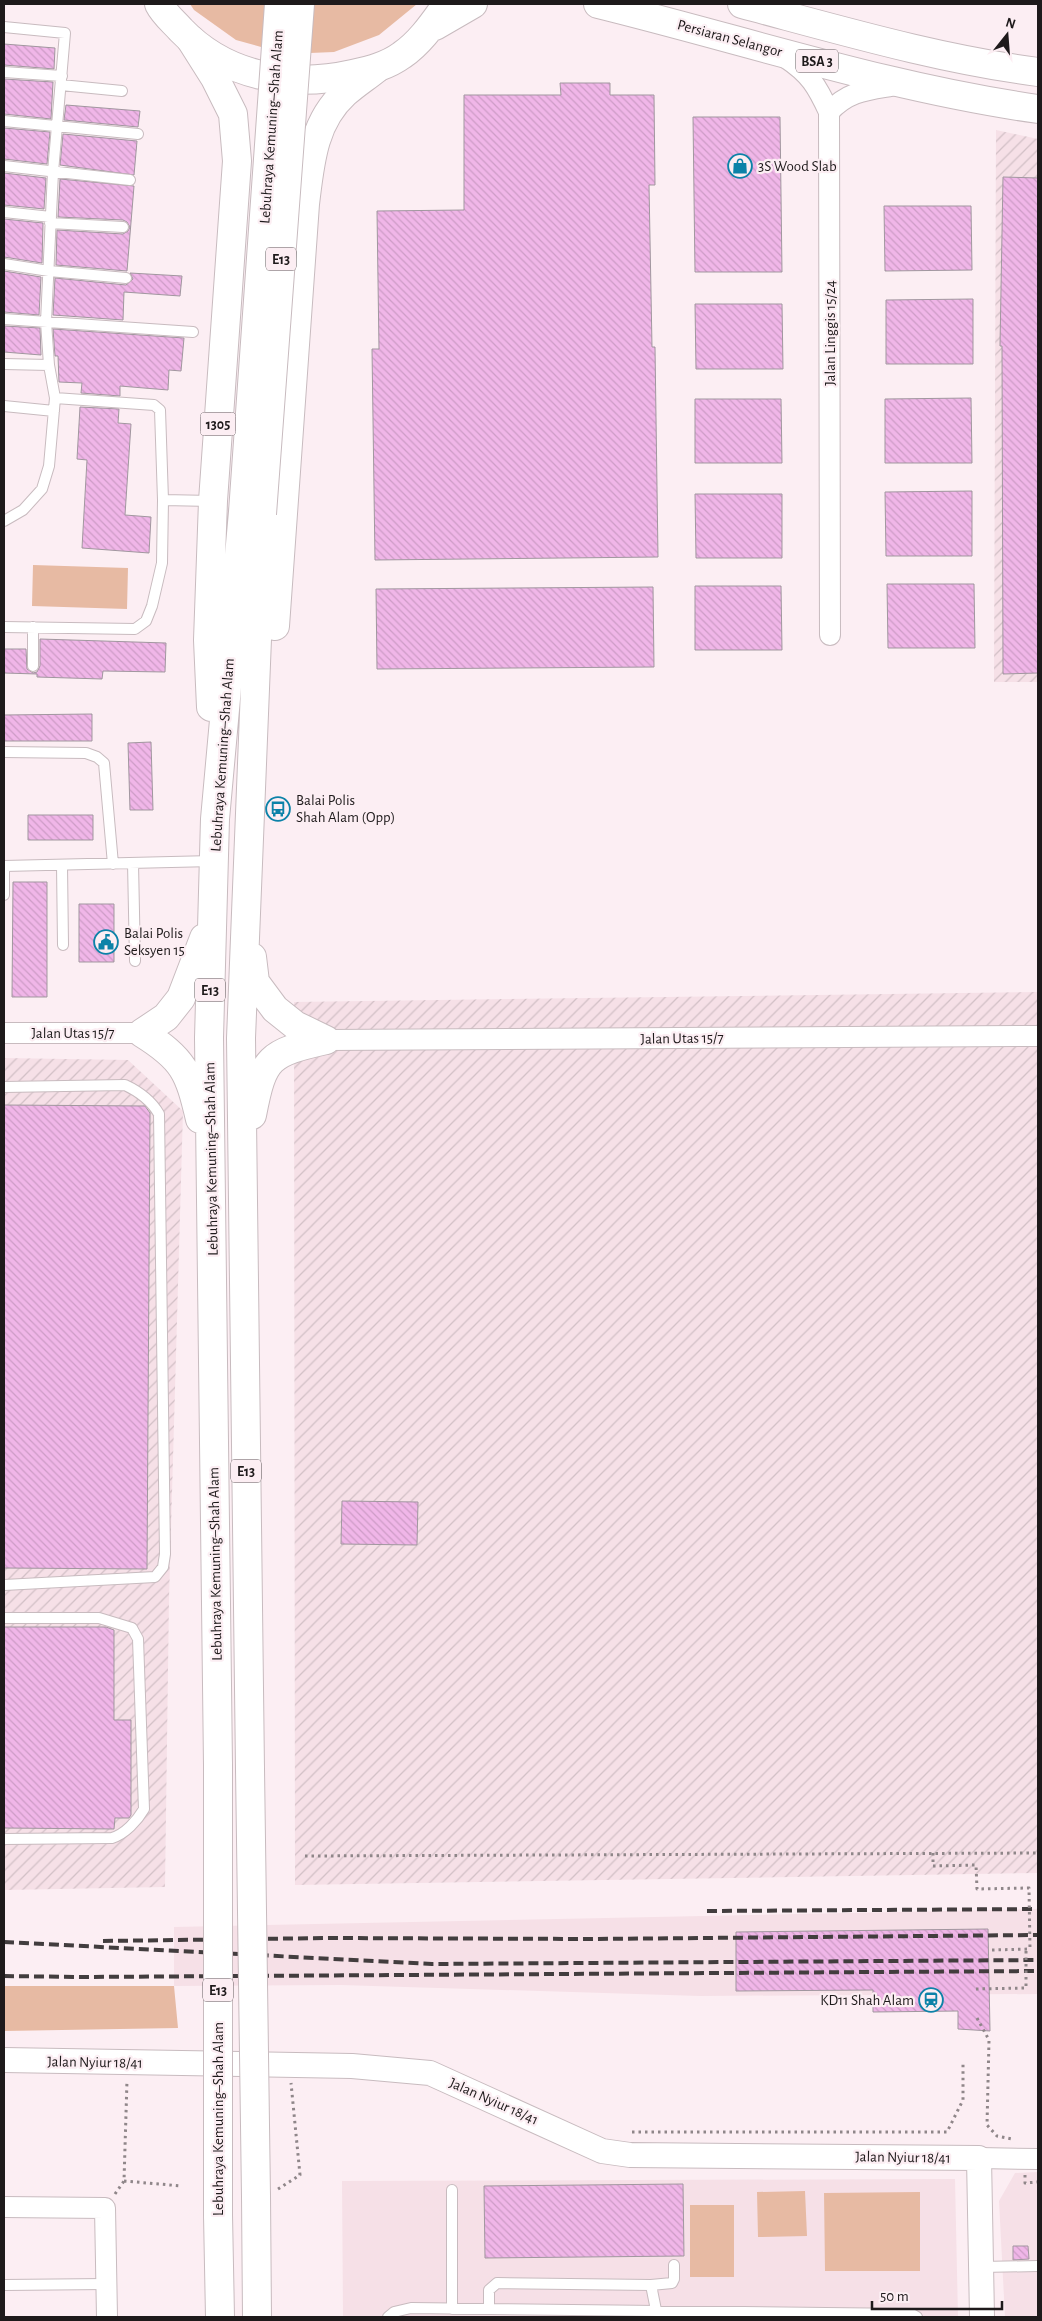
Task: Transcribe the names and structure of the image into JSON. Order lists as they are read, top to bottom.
{
  "streets": {
    "main road": [
      "Persiaran Selangor",
      "BSA 3",
      "Lebuhraya Kemuning–Shah Alam",
      "E13",
      "1305"
    ],
    "street": ["Jalan Linggis 15/24", "Jalan Utas 15/7", "Jalan Nyiur 18/41"]
  },
  "crossings": [
    ["Lebuhraya Kemuning–Shah Alam", "1305"]
  ],
  "places": {
    "shop": ["3S Wood Slab"],
    "bus stop": ["Balai Polis Shah Alam (Opp)"],
    "public building": ["Balai Polis Seksyen 15"],
    "station": ["KD11 Shah Alam"]
  },
  "scale_bar": "50 m",
  "north": "top"
}
